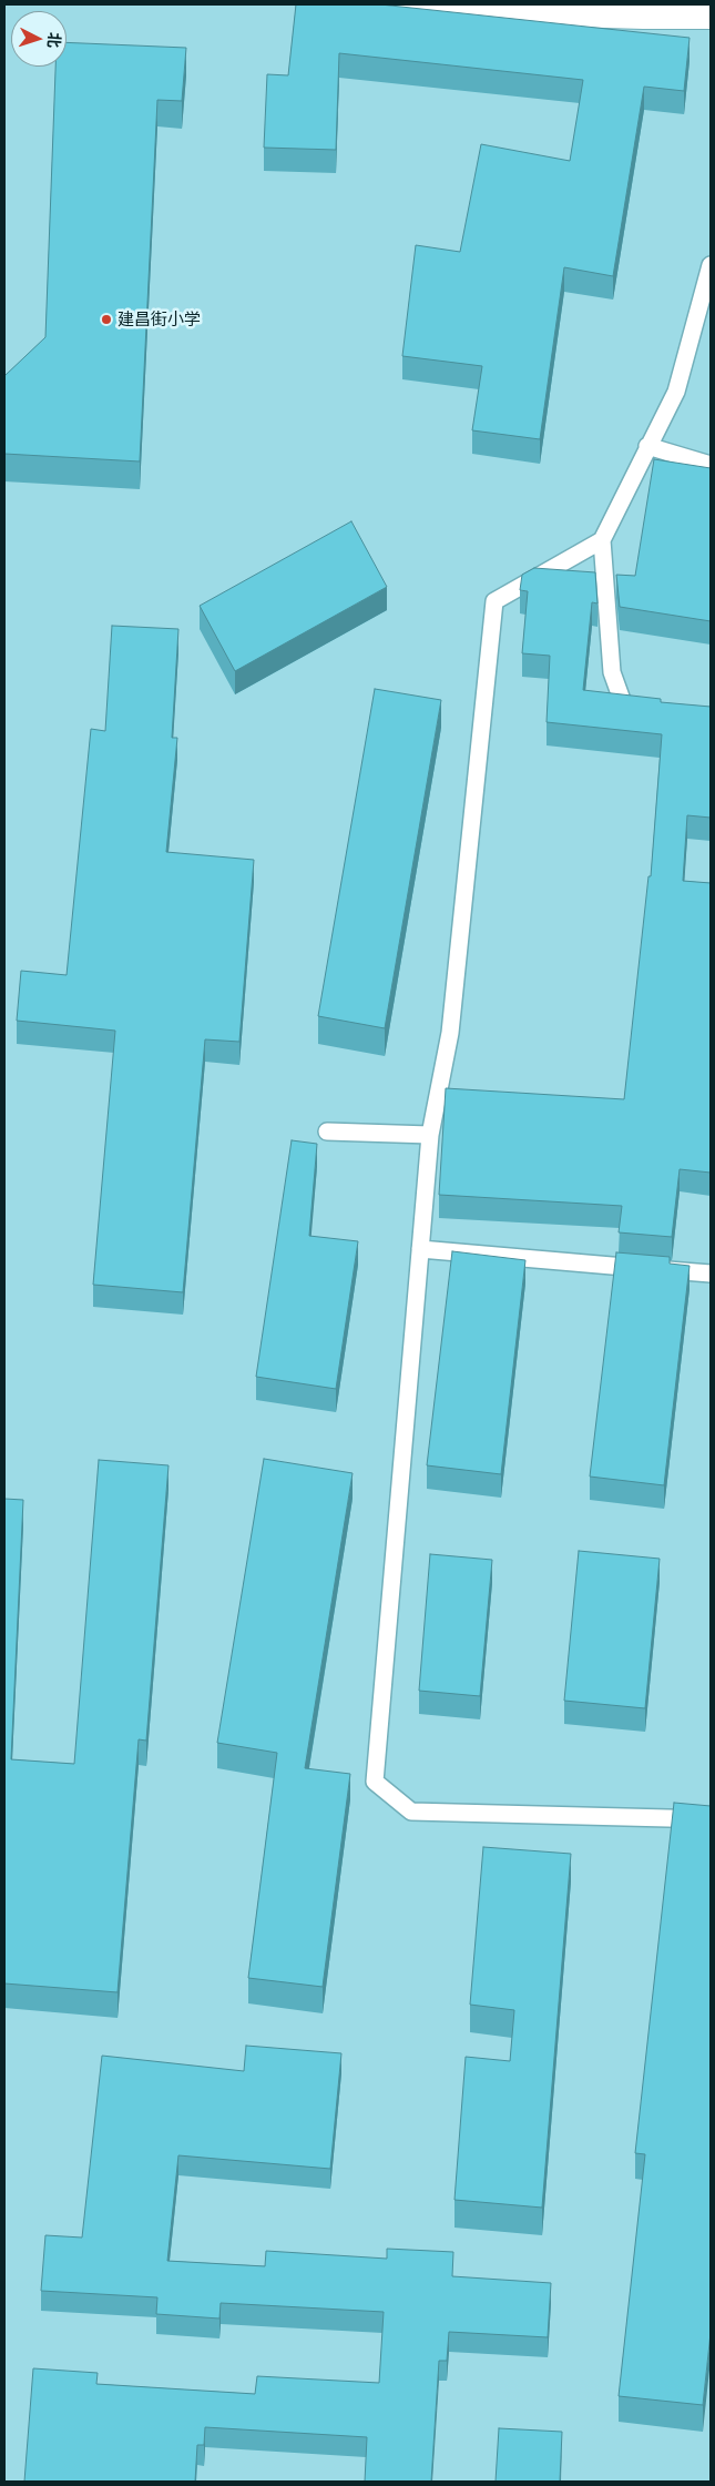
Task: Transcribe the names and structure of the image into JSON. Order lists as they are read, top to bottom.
{
  "places": ["建昌街小学"],
  "north": "right"
}
